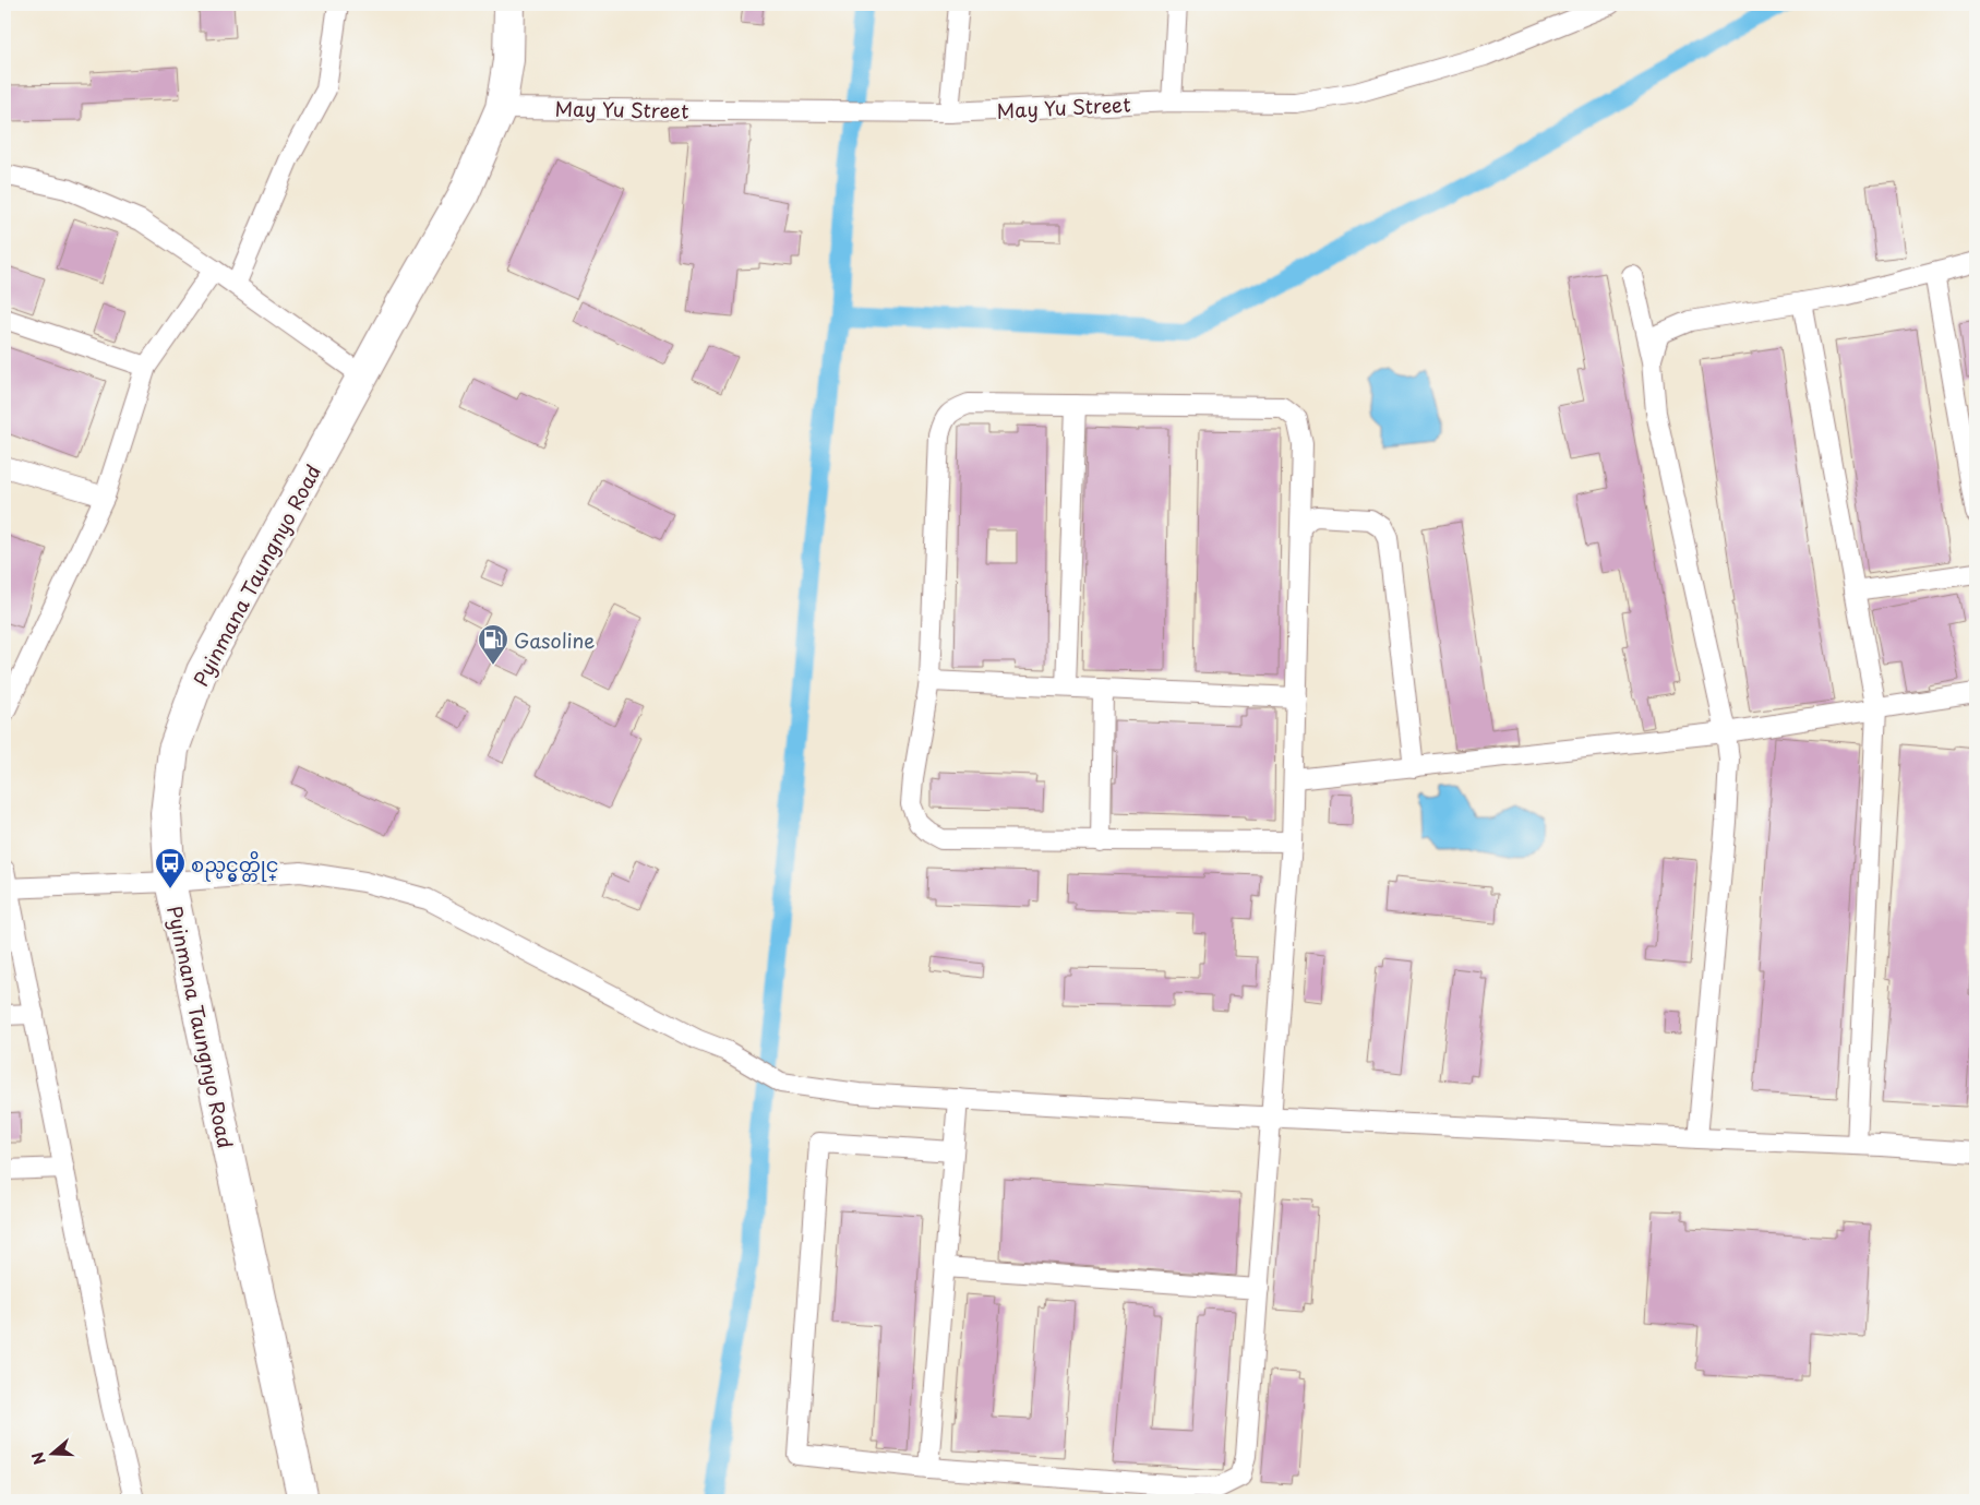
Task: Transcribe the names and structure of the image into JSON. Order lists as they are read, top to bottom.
{
  "streets": {
    "main road": ["Pyinmana Taungnyo Road"],
    "street": ["May Yu Street"]
  },
  "crossings": [
    ["May Yu Street", "Pyinmana Taungnyo Road"]
  ],
  "places": {
    "fuel station": ["Gasoline"],
    "bus stop": ["စည္ပင္မွတ္တိုင္"]
  },
  "north": "left"
}
